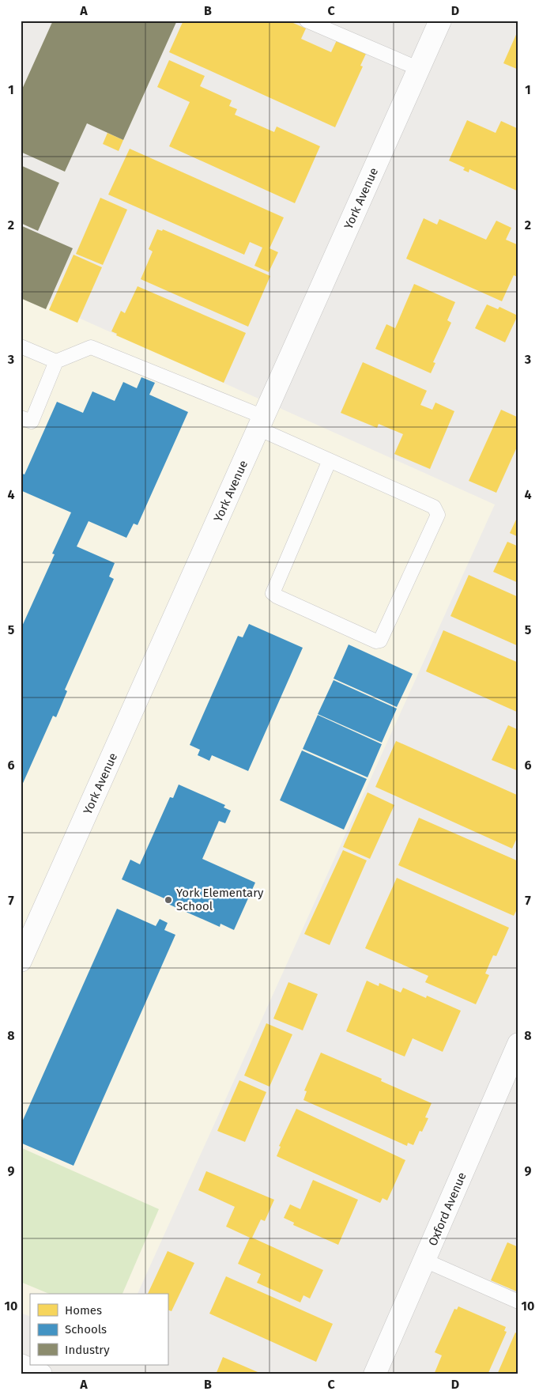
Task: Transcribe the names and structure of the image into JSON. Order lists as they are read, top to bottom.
{
  "streets": {
    "street": ["York Avenue", "Oxford Avenue"]
  },
  "places": ["York Elementary School"],
  "legend": ["Homes", "Schools", "Industry"],
  "grid": {
    "columns": [
      "A",
      "B",
      "C",
      "D"
    ],
    "rows": [
      "1",
      "2",
      "3",
      "4",
      "5",
      "6",
      "7",
      "8",
      "9",
      "10"
    ]
  }
}
